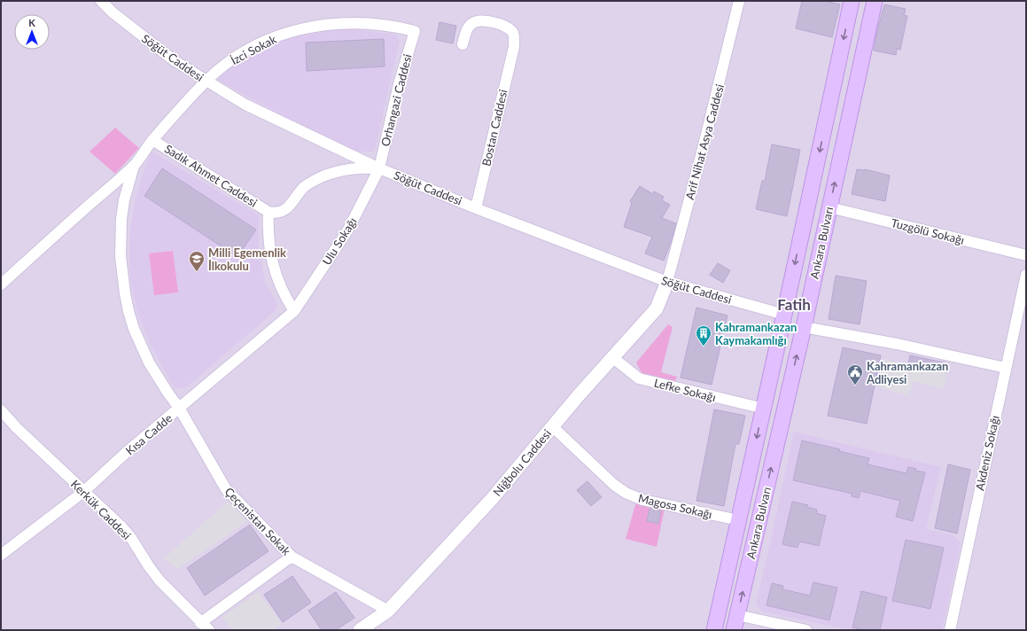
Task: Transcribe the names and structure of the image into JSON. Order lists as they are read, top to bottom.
{
  "streets": {
    "main road": ["Ankara Bulvarı"],
    "street": [
      "İzci Sokak",
      "Söğüt Caddesi",
      "Orhangazi Caddesi",
      "Bostan Caddesi",
      "Arif Nihat Asya Caddesi",
      "Sadık Ahmet Caddesi",
      "Tuzgölü Sokağı",
      "Ulu Sokağı",
      "Lefke Sokağı",
      "Kısa Cadde",
      "Akdeniz Sokağı",
      "Niğbolu Caddesi",
      "Magosa Sokağı",
      "Kerkük Caddesi",
      "Çeçenistan Sokak"
    ]
  },
  "crossings": [
    ["İzci Sokak", "Söğüt Caddesi"],
    ["İzci Sokak", "Orhangazi Caddesi"],
    ["İzci Sokak", "Sadık Ahmet Caddesi"],
    ["İzci Sokak", "Çeçenistan Sokak"],
    ["Söğüt Caddesi", "Orhangazi Caddesi"],
    ["Söğüt Caddesi", "Bostan Caddesi"],
    ["Söğüt Caddesi", "Arif Nihat Asya Caddesi"],
    ["Söğüt Caddesi", "Ulu Sokağı"],
    ["Söğüt Caddesi", "Ankara Bulvarı"],
    ["Söğüt Caddesi", "Niğbolu Caddesi"],
    ["Orhangazi Caddesi", "Ulu Sokağı"],
    ["Arif Nihat Asya Caddesi", "Niğbolu Caddesi"],
    ["Tuzgölü Sokağı", "Ankara Bulvarı"],
    ["Ulu Sokağı", "Kısa Cadde"],
    ["Ankara Bulvarı", "Lefke Sokağı"],
    ["Ankara Bulvarı", "Magosa Sokağı"],
    ["Lefke Sokağı", "Niğbolu Caddesi"],
    ["Kısa Cadde", "Kerkük Caddesi"],
    ["Kısa Cadde", "Çeçenistan Sokak"],
    ["Niğbolu Caddesi", "Magosa Sokağı"],
    ["Niğbolu Caddesi", "Çeçenistan Sokak"]
  ],
  "districts": ["Fatih"],
  "places": {
    "school or university": ["Milli Egemenlik İlkokulu"],
    "building": ["Kahramankazan Kaymakamlığı"],
    "public building": ["Kahramankazan Adliyesi"]
  },
  "north": "top"
}
